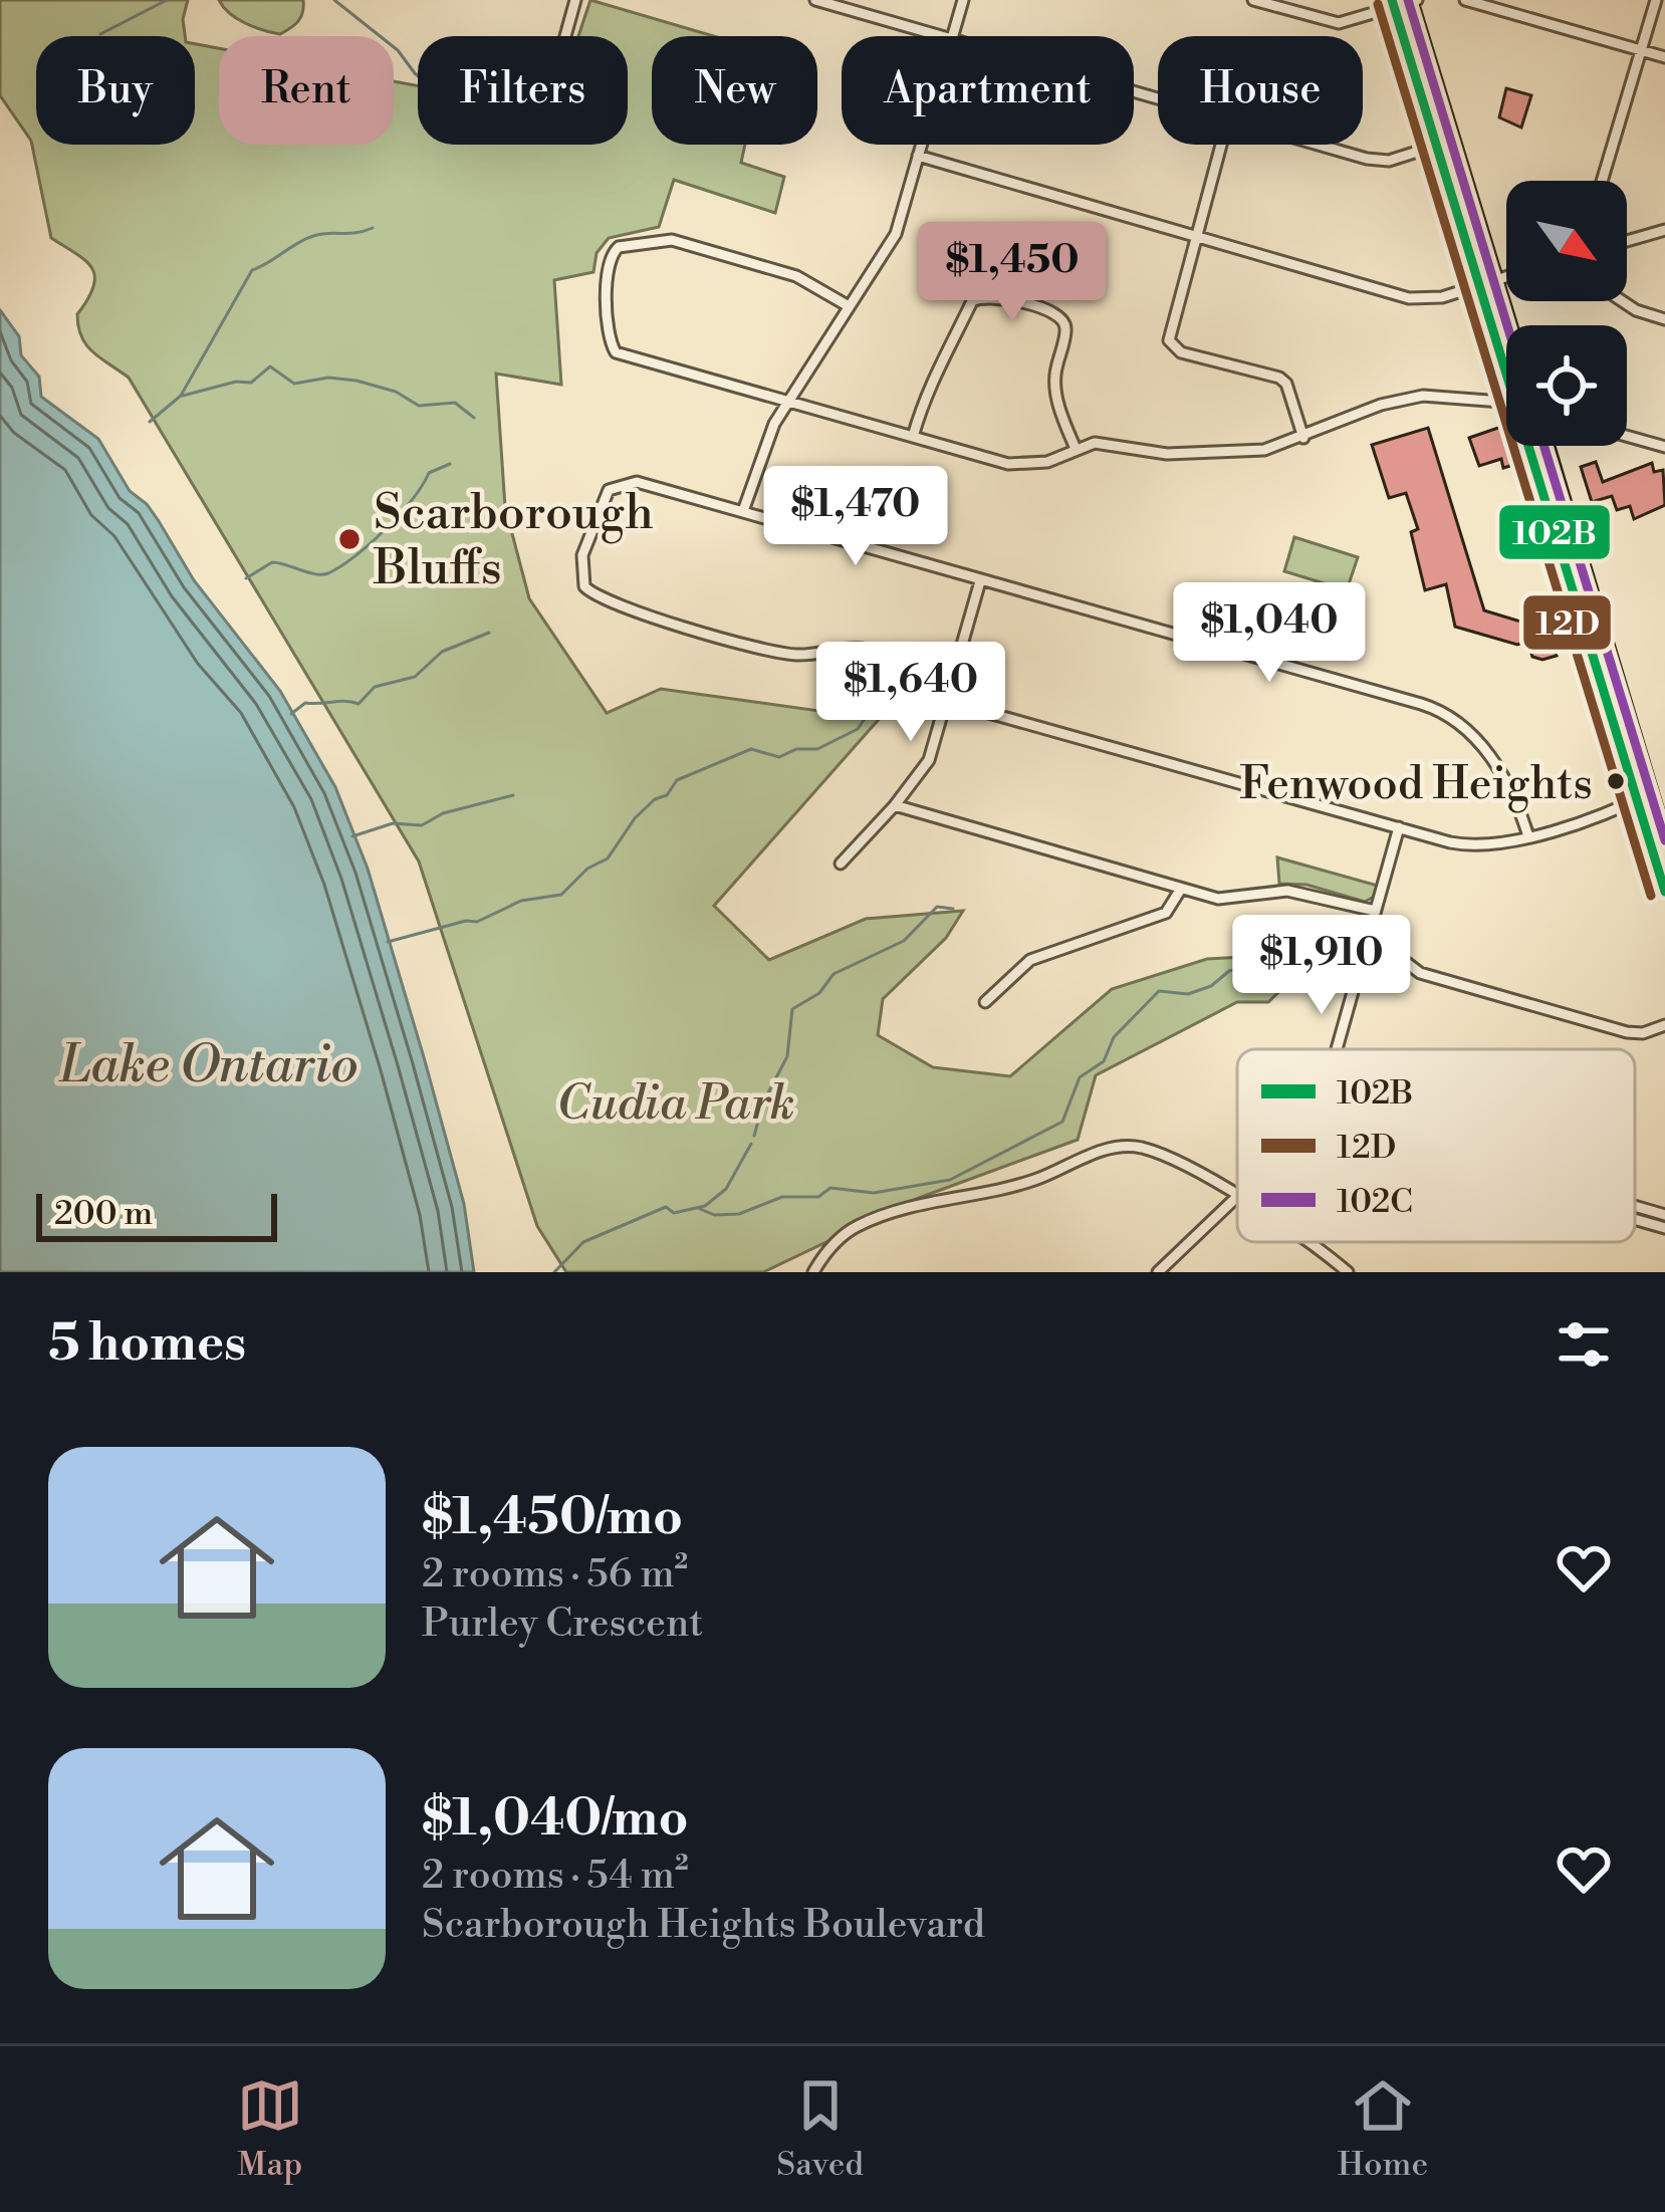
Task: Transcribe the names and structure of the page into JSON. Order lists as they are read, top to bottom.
{
  "water": ["Lake Ontario"],
  "parks": ["Cudia Park"],
  "places": ["Scarborough Bluffs", "Fenwood Heights"],
  "lines": ["transit line 102B", "transit line 102C", "transit line 12D"],
  "legend": ["102B", "12D", "102C"],
  "scale_bar": "200 m",
  "north": "bottom right",
  "page": {
    "chip": [
      "Buy",
      "Rent",
      "Filters",
      "New",
      "Apartment",
      "House"
    ],
    "price": [
      "$1,450",
      "$1,470",
      "$1,040",
      "$1,640",
      "$1,910"
    ],
    "scale": "200 m",
    "heading": "5 homes",
    "list": [
      {
        "name": "$1,450/mo",
        "note": "2 rooms · 56 m² · Purley Crescent"
      },
      {
        "name": "$1,040/mo",
        "note": "2 rooms · 54 m² · Scarborough Heights Boulevard"
      }
    ],
    "tabs": ["Map", "Saved", "Home"]
  }
}
